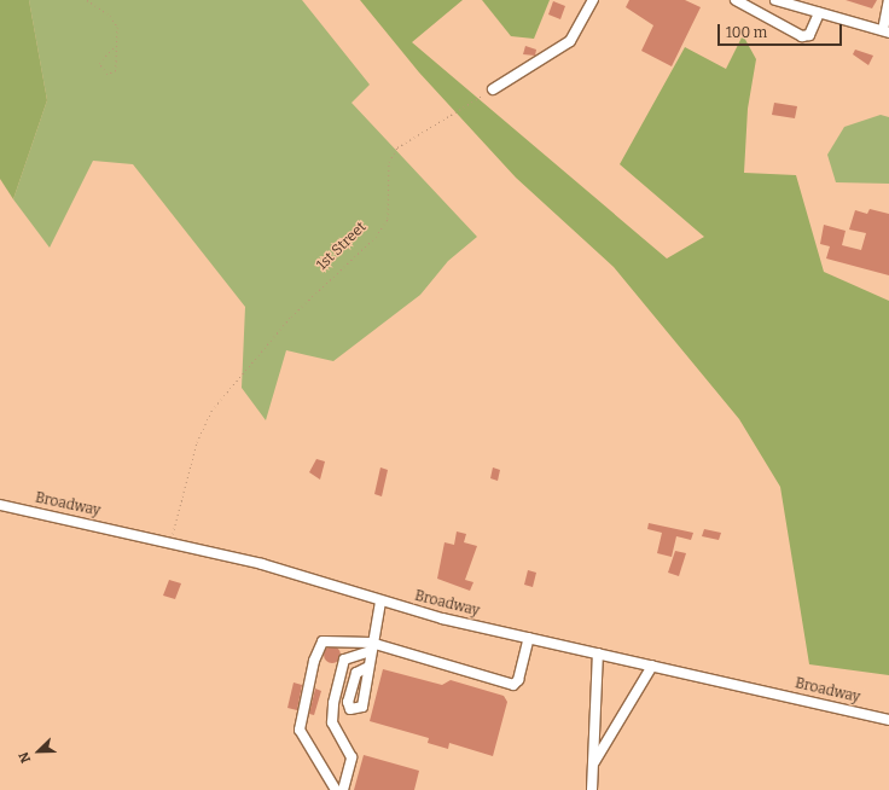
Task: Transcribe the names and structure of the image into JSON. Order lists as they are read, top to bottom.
{
  "streets": {
    "street": ["Broadway"],
    "path": ["1st Street"]
  },
  "crossings": [
    ["1st Street", "Broadway"]
  ],
  "scale_bar": "100 m",
  "north": "bottom left"
}
